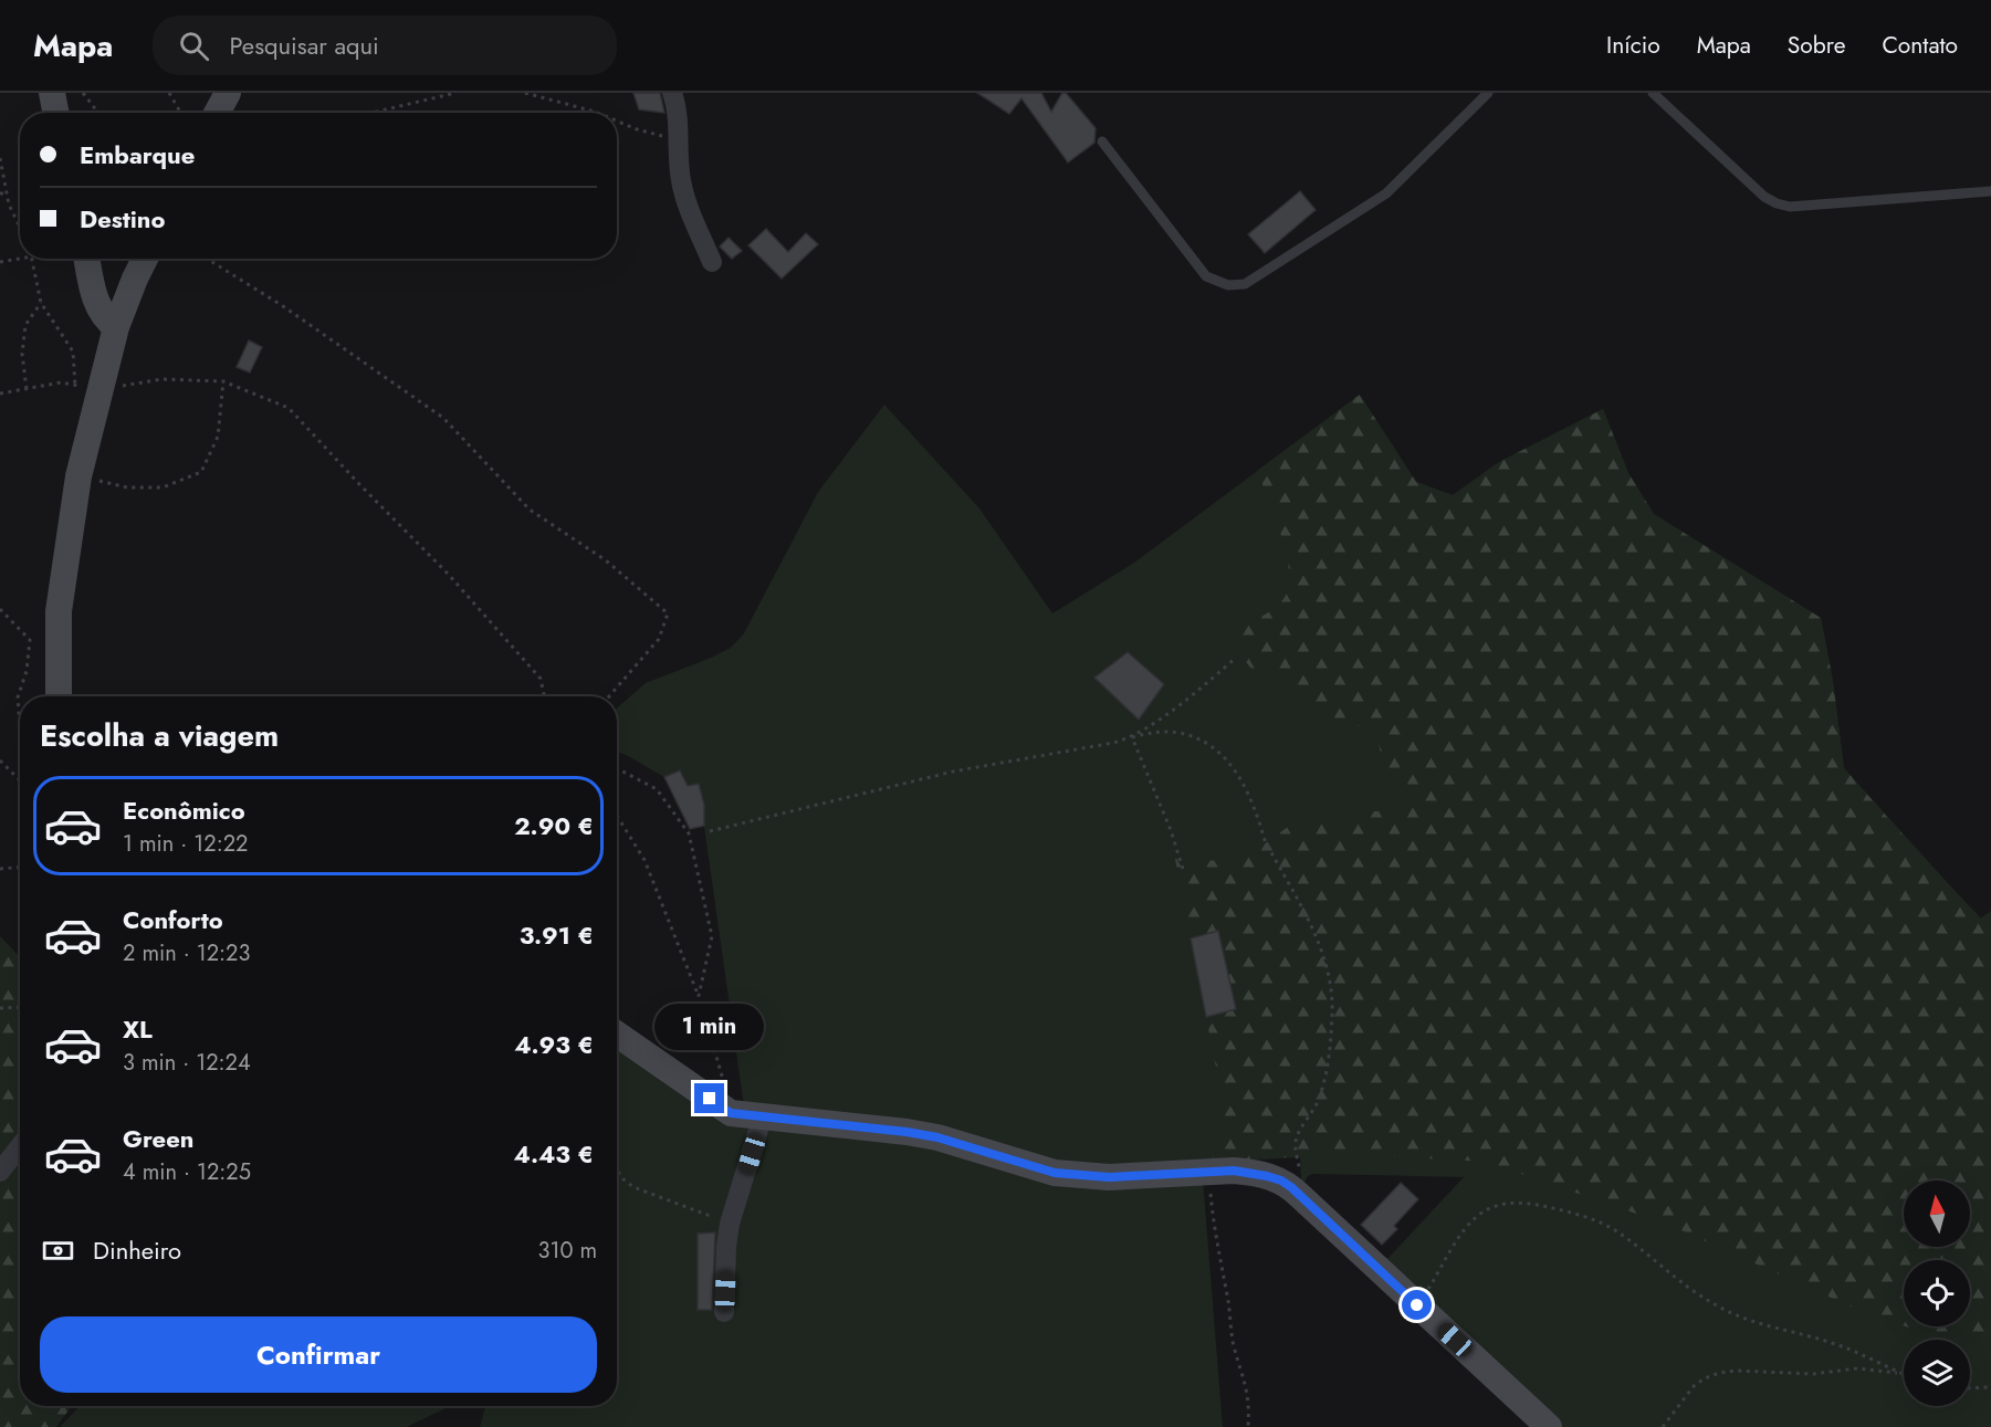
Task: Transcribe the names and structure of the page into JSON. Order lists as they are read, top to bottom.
{
  "north": "top",
  "page": {
    "header": "Mapa",
    "search": "Pesquisar aqui",
    "nav": [
      "Início",
      "Mapa",
      "Sobre",
      "Contato"
    ],
    "banner": ["Embarque", "Destino"],
    "heading": "Escolha a viagem",
    "list": [
      {
        "name": "Econômico",
        "note": "1 min · 12:22",
        "value": "2.90 €"
      },
      {
        "name": "Conforto",
        "note": "2 min · 12:23",
        "value": "3.91 €"
      },
      {
        "name": "XL",
        "note": "3 min · 12:24",
        "value": "4.93 €"
      },
      {
        "name": "Green",
        "note": "4 min · 12:25",
        "value": "4.43 €"
      }
    ],
    "bubble": "1 min",
    "pay": ["Dinheiro", "310 m"],
    "buttons": "Confirmar"
  }
}
